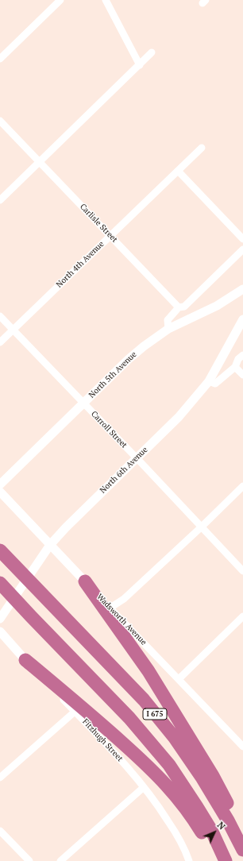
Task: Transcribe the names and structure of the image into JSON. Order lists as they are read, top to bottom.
{
  "streets": {
    "highway": ["I 675"],
    "street": [
      "Carlisle Street",
      "North 4th Avenue",
      "North 5th Avenue",
      "Carroll Street",
      "North 6th Avenue",
      "Wadsworth Avenue",
      "Fitzhugh Street"
    ]
  },
  "crossings": [
    ["Carlisle Street", "North 4th Avenue"],
    ["North 4th Avenue", "Carroll Street"],
    ["North 5th Avenue", "Carroll Street"],
    ["Carroll Street", "North 6th Avenue"],
    ["North 6th Avenue", "Wadsworth Avenue"]
  ],
  "north": "top right"
}
